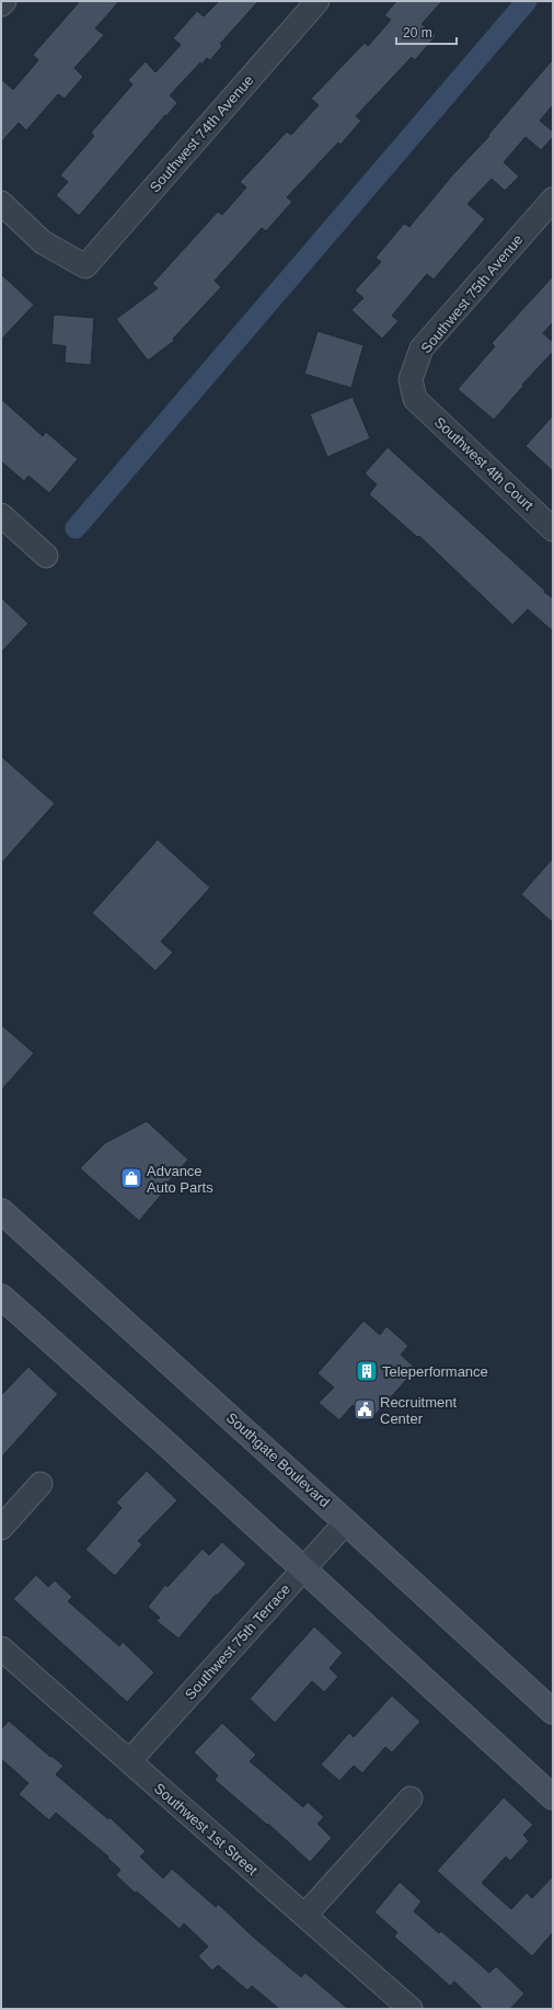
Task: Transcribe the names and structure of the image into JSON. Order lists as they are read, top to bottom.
{
  "streets": {
    "main road": ["Southgate Boulevard"],
    "street": [
      "Southwest 74th Avenue",
      "Southwest 75th Avenue",
      "Southwest 4th Court",
      "Southwest 75th Terrace",
      "Southwest 1st Street"
    ]
  },
  "crossings": [
    ["Southwest 75th Avenue", "Southwest 4th Court"],
    ["Southgate Boulevard", "Southwest 75th Terrace"],
    ["Southwest 75th Terrace", "Southwest 1st Street"]
  ],
  "places": {
    "shop": ["Advance Auto Parts"],
    "building": ["Teleperformance"],
    "public building": ["Recruitment Center"]
  },
  "scale_bar": "20 m"
}
